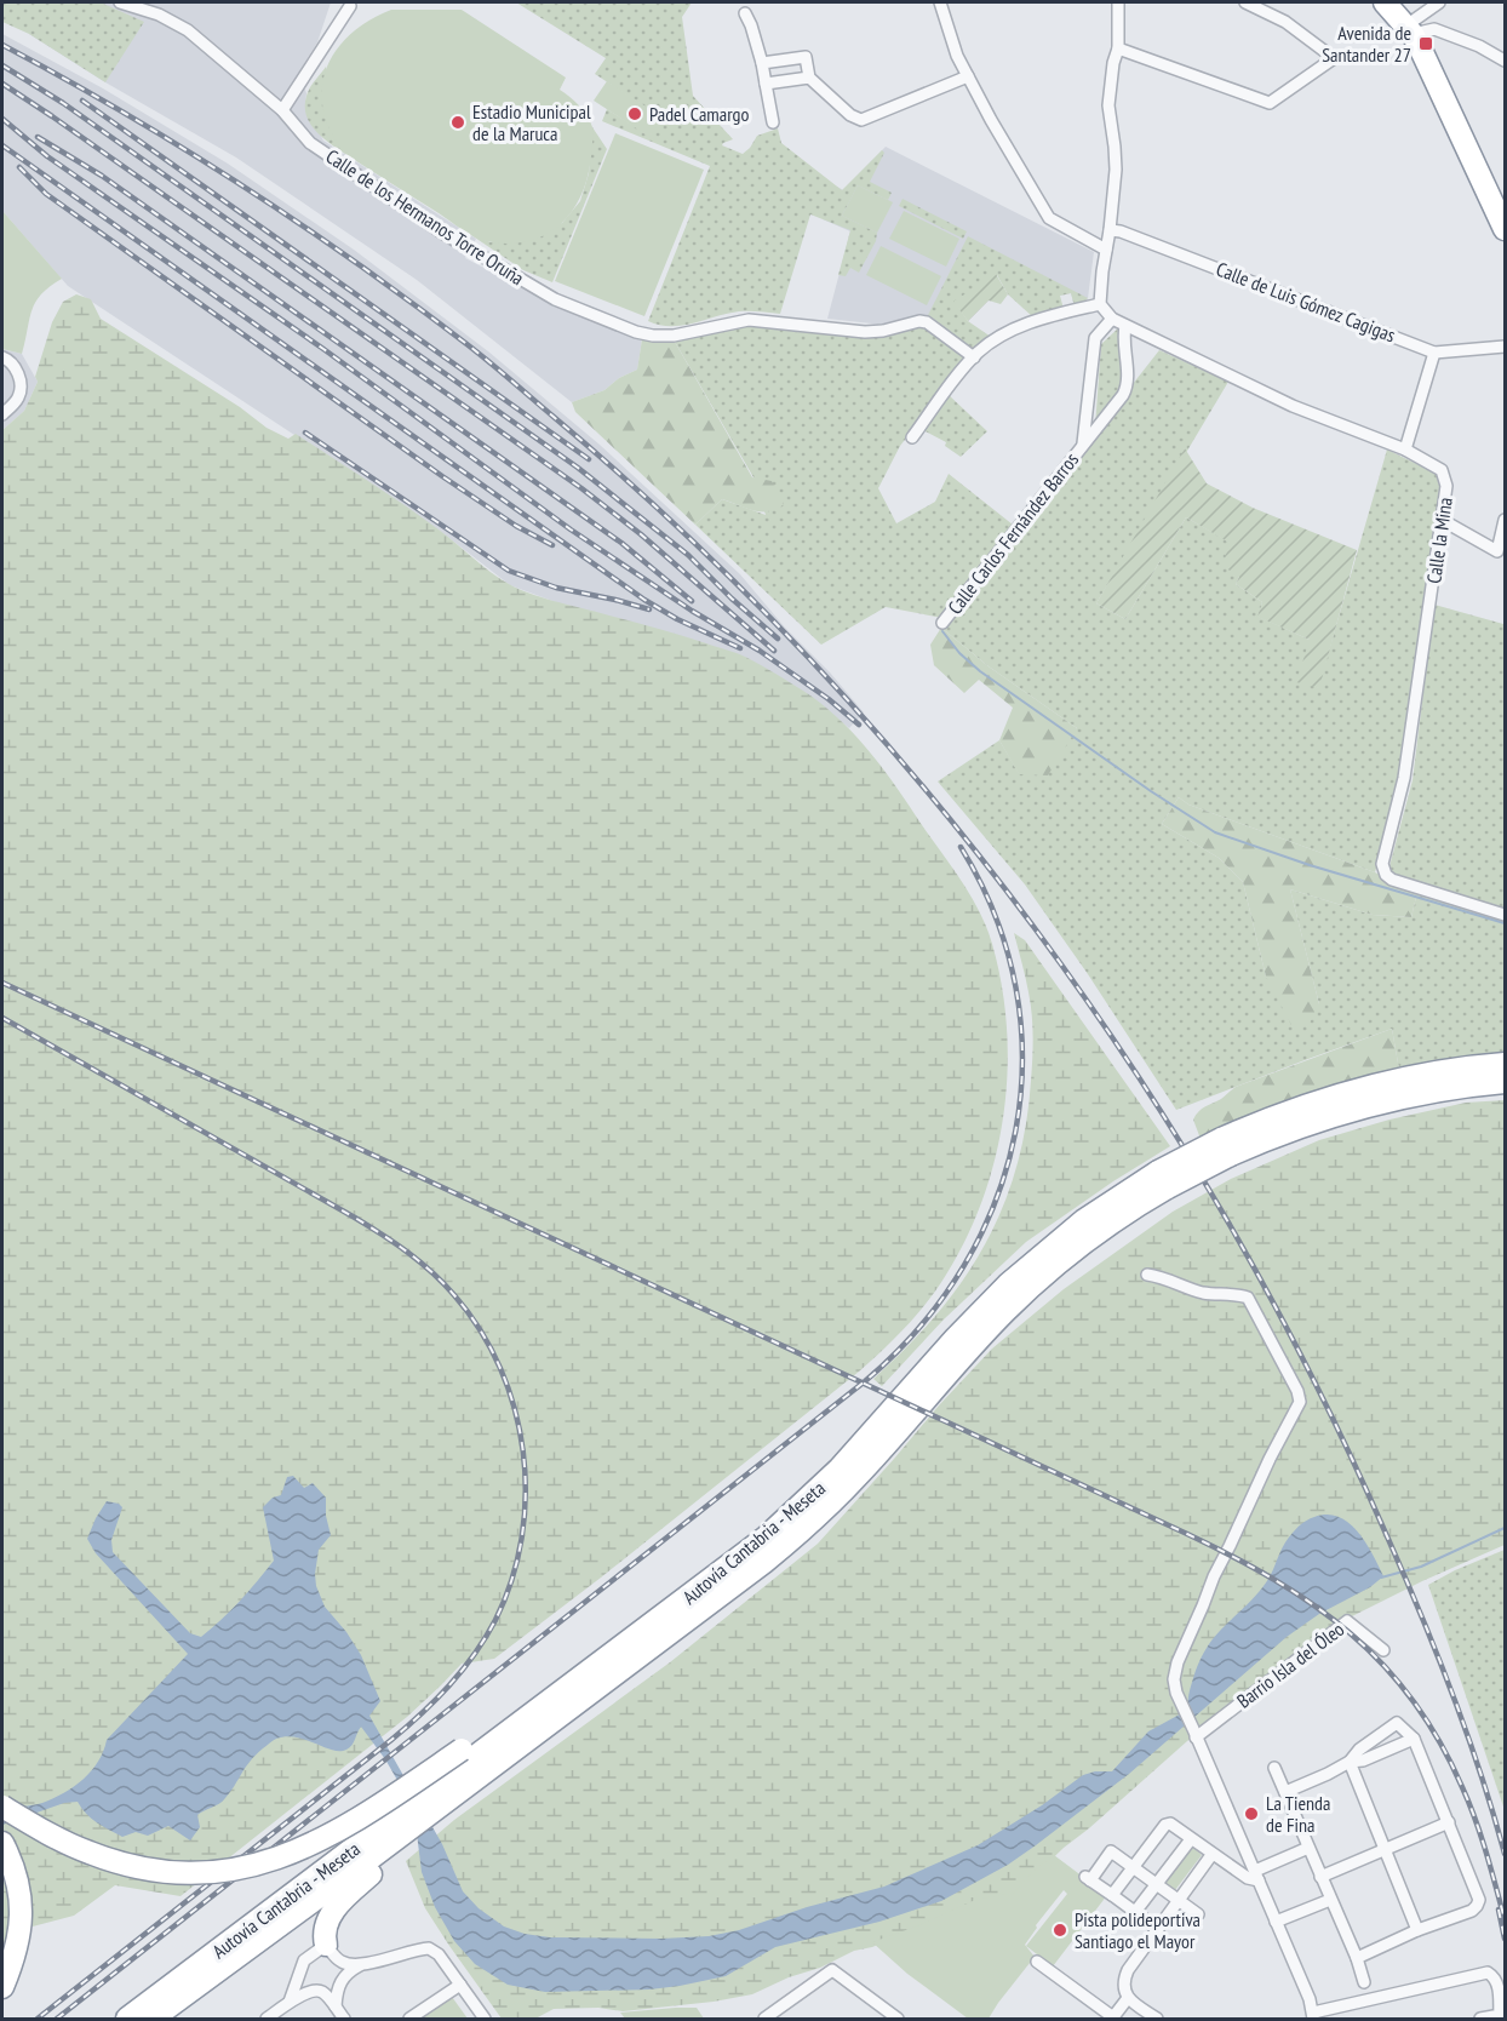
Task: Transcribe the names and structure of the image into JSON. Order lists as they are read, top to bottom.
{
  "streets": {
    "highway": ["Autovía Cantabria - Meseta"],
    "street": [
      "Calle de los Hermanos Torre Oruña",
      "Calle de Luis Gómez Cagigas",
      "Calle Carlos Fernández Barros",
      "Calle la Mina",
      "Barrio Isla del Óleo"
    ]
  },
  "crossings": [
    ["Calle Carlos Fernández Barros", "Calle la Mina"]
  ],
  "places": {
    "transit": ["Avenida de Santander 27"],
    "other": [
      "Padel Camargo",
      "Estadio Municipal de la Maruca",
      "La Tienda de Fina",
      "Pista polideportiva Santiago el Mayor"
    ]
  }
}
